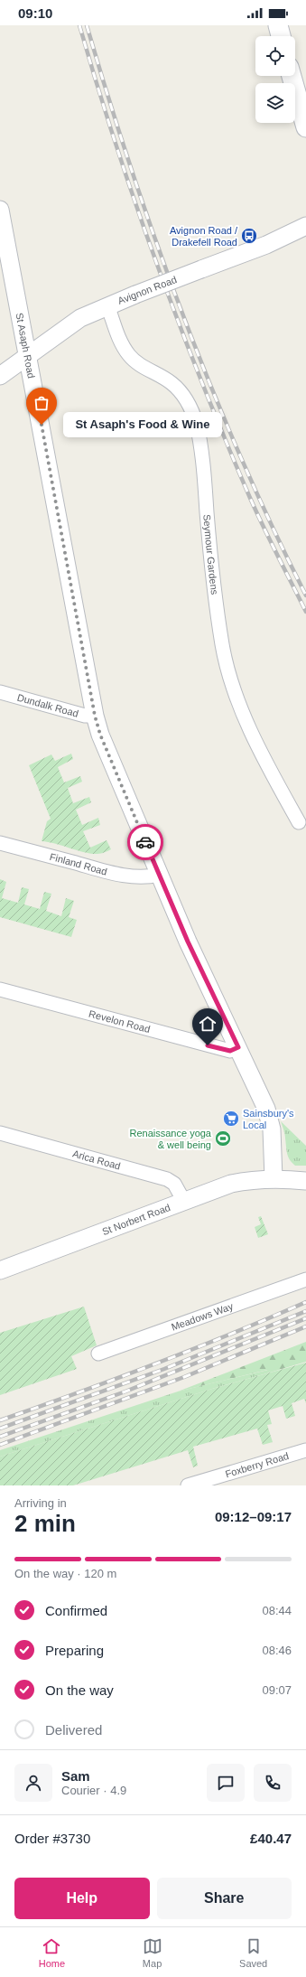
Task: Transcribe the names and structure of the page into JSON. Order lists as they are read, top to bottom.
{
  "streets": {
    "street": [
      "Avignon Road",
      "St Asaph Road",
      "Seymour Gardens",
      "Dundalk Road",
      "Finland Road",
      "Revelon Road",
      "Arica Road",
      "St Norbert Road",
      "Meadows Way",
      "Foxberry Road"
    ]
  },
  "crossings": [
    ["Avignon Road", "St Asaph Road"],
    ["Avignon Road", "Seymour Gardens"],
    ["St Asaph Road", "Dundalk Road"],
    ["St Asaph Road", "Finland Road"],
    ["St Asaph Road", "Revelon Road"],
    ["St Asaph Road", "St Norbert Road"],
    ["Arica Road", "St Norbert Road"]
  ],
  "places": {
    "bus stop": ["Avignon Road / Drakefell Road"],
    "other": ["St Asaph's Food & Wine"],
    "supermarket": ["Sainsbury's Local"],
    "sports": ["Renaissance yoga & well being"]
  },
  "page": {
    "status": "09:10",
    "bubble": "St Asaph's Food & Wine",
    "heading": ["2 min", "Arriving in", "09:12–09:17"],
    "panel": [
      "Sam",
      "Courier · 4.9",
      "Order #3730",
      "£40.47"
    ],
    "bar": "On the way · 120 m",
    "list": [
      ["Confirmed", "08:44"],
      ["Preparing", "08:46"],
      ["On the way", "09:07"],
      "Delivered"
    ],
    "buttons": ["Help", "Share"],
    "tabs": ["Home", "Map", "Saved"]
  }
}
